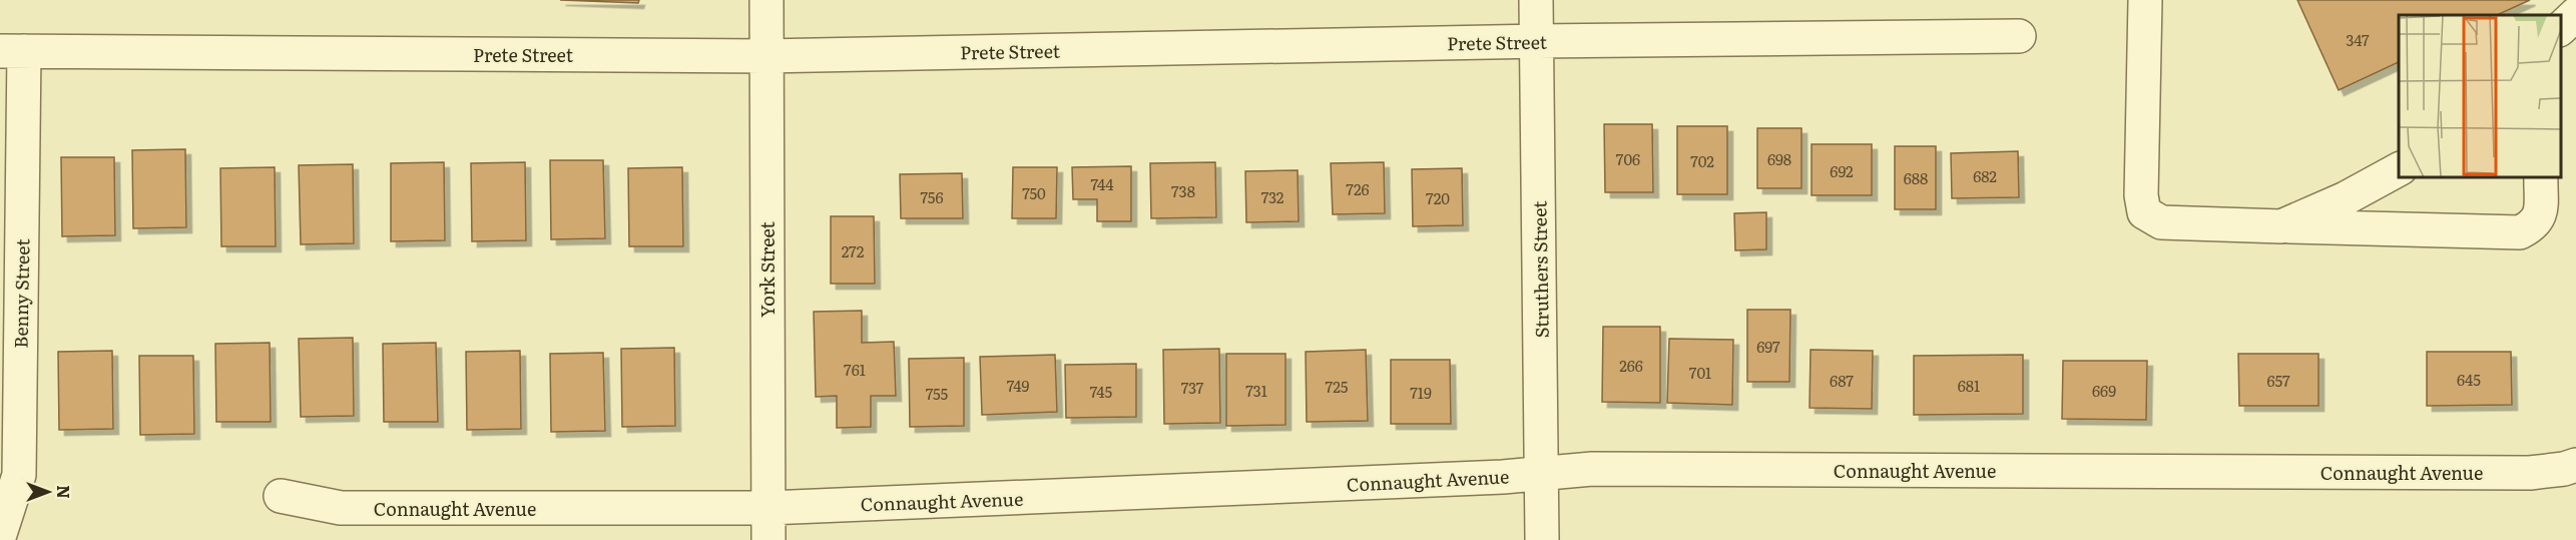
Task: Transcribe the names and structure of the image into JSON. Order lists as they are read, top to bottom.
{
  "streets": {
    "street": [
      "Prete Street",
      "York Street",
      "Struthers Street",
      "Benny Street",
      "Connaught Avenue"
    ]
  },
  "crossings": [
    ["Prete Street", "York Street"],
    ["Prete Street", "Struthers Street"],
    ["Prete Street", "Benny Street"],
    ["York Street", "Connaught Avenue"],
    ["Struthers Street", "Connaught Avenue"]
  ],
  "house_numbers": [
    "347",
    "706",
    "698",
    "702",
    "692",
    "682",
    "688",
    "744",
    "726",
    "738",
    "750",
    "756",
    "732",
    "720",
    "272",
    "697",
    "266",
    "761",
    "701",
    "645",
    "687",
    "657",
    "749",
    "681",
    "725",
    "737",
    "731",
    "669",
    "745",
    "719",
    "755"
  ],
  "north": "right"
}
